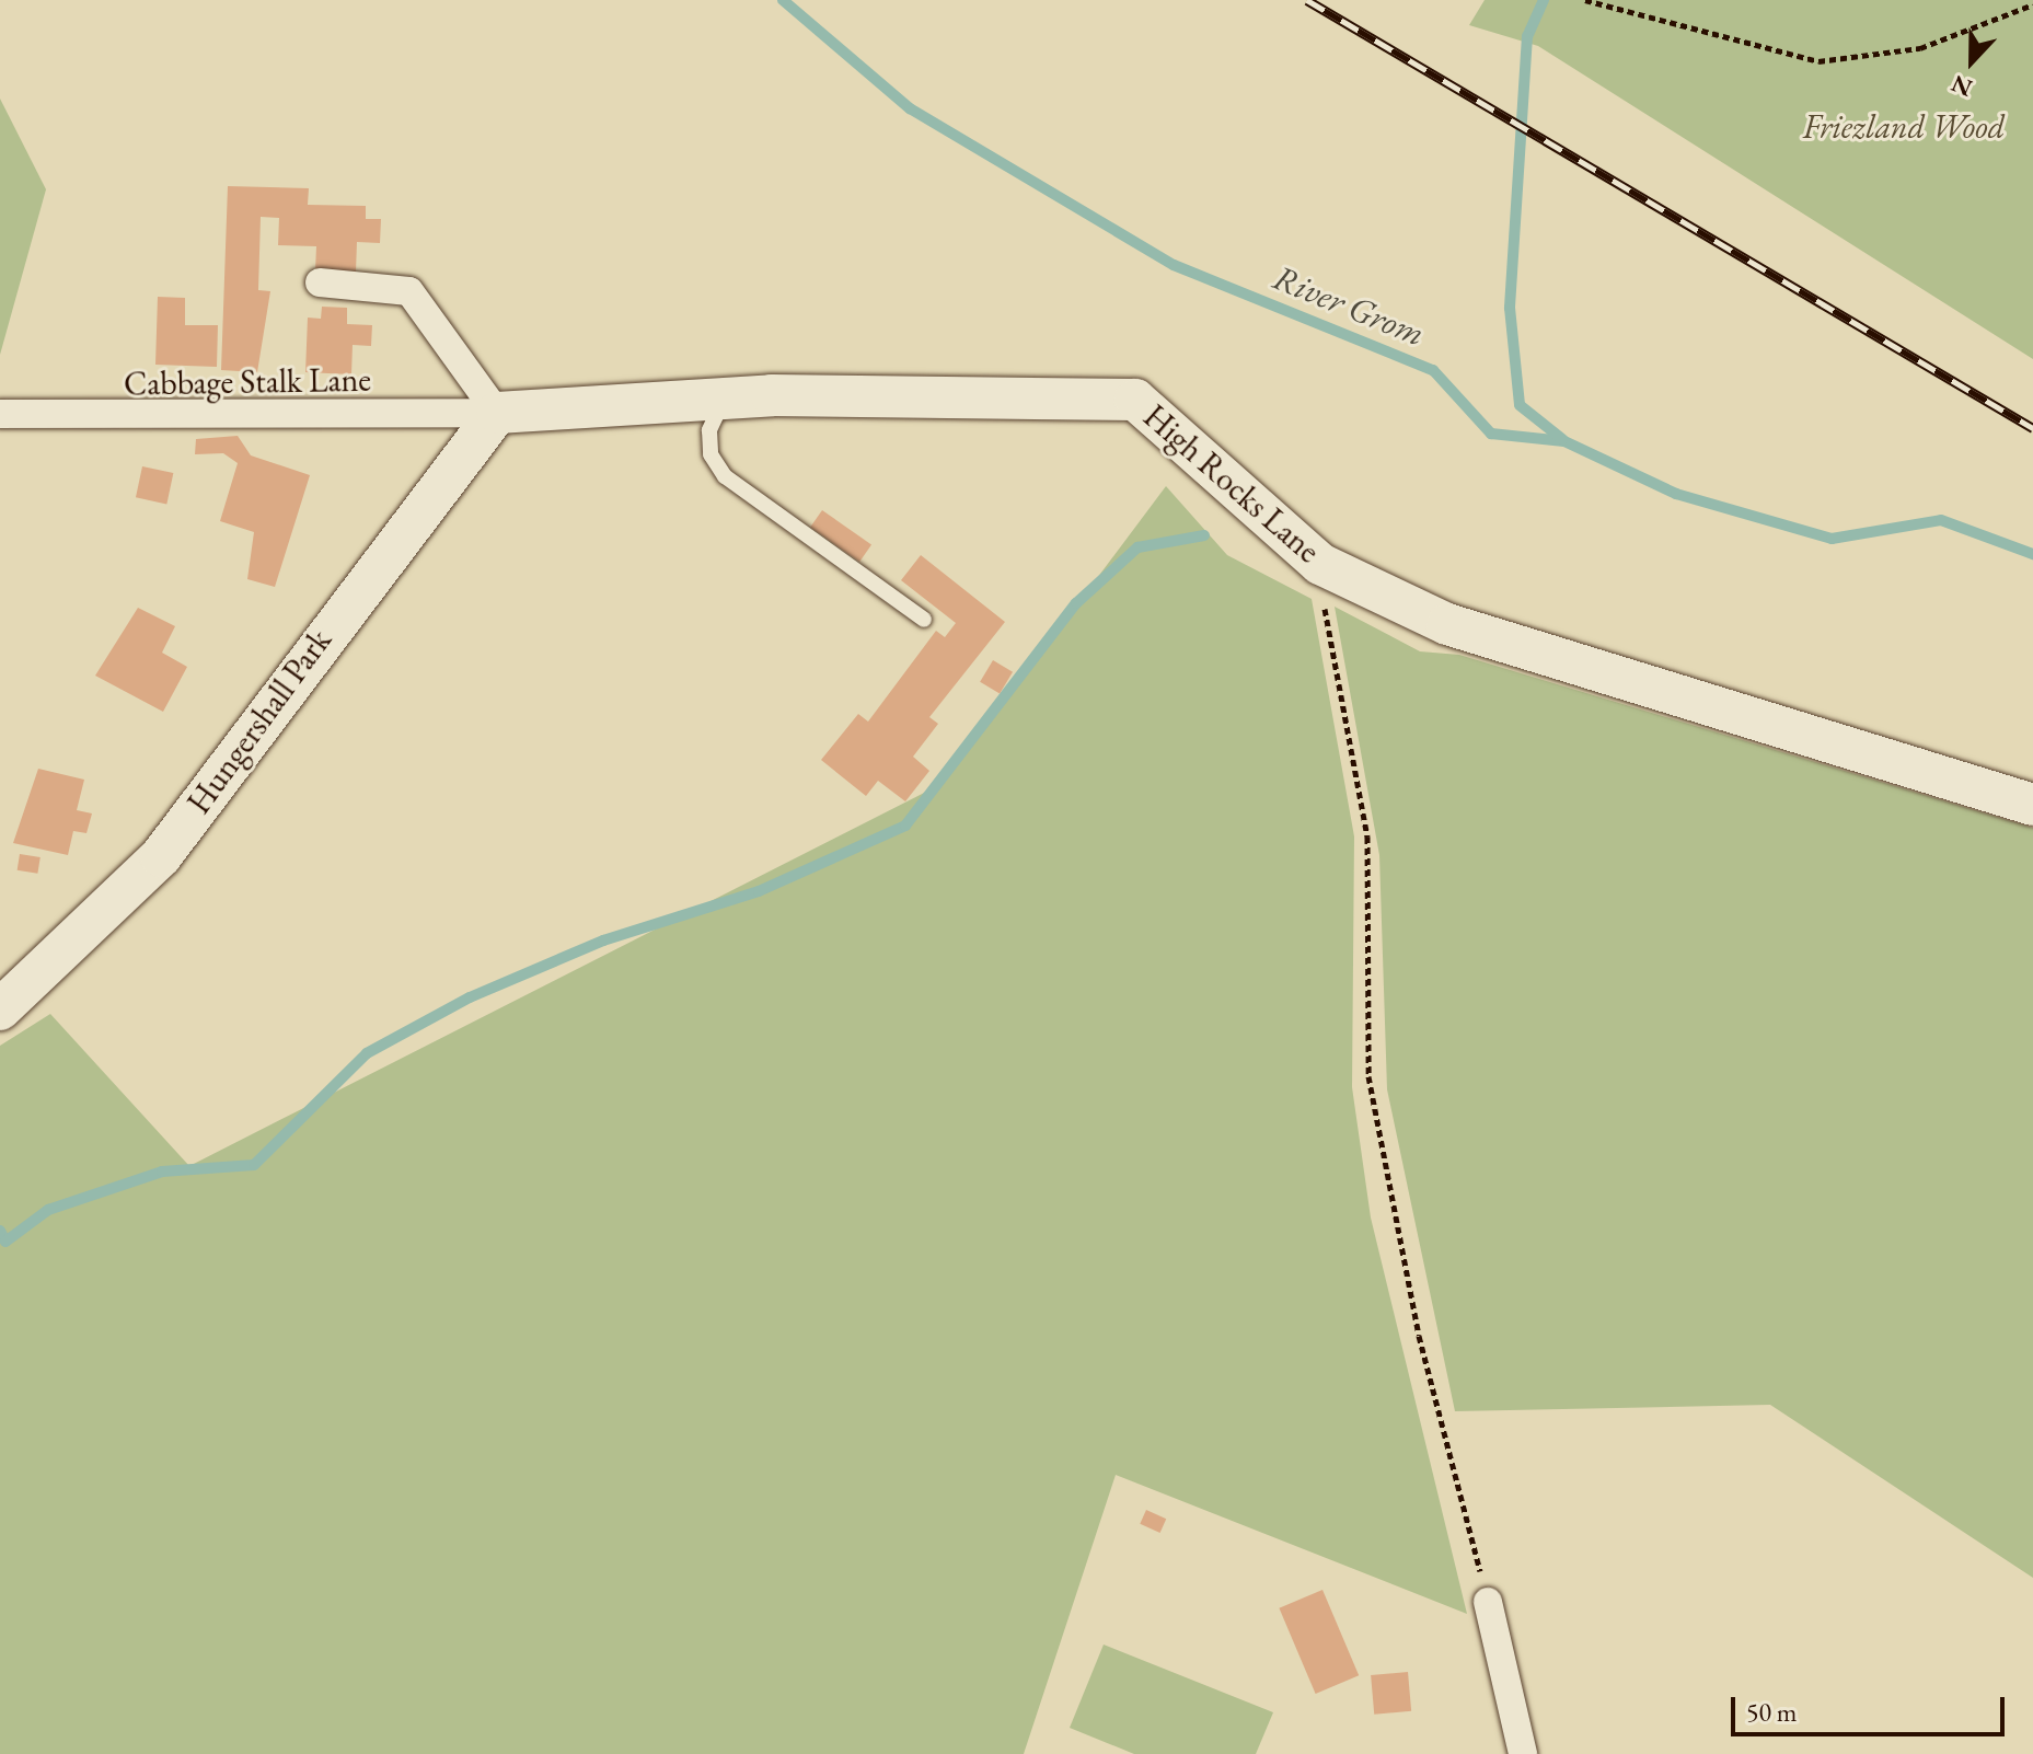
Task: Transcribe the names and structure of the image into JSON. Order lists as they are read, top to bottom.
{
  "streets": {
    "street": ["Cabbage Stalk Lane", "High Rocks Lane", "Hungershall Park"]
  },
  "crossings": [
    ["Cabbage Stalk Lane", "High Rocks Lane"],
    ["Cabbage Stalk Lane", "Hungershall Park"],
    ["High Rocks Lane", "Hungershall Park"]
  ],
  "water": ["River Grom"],
  "parks": ["Friezland Wood"],
  "scale_bar": "50 m",
  "north": "bottom"
}
